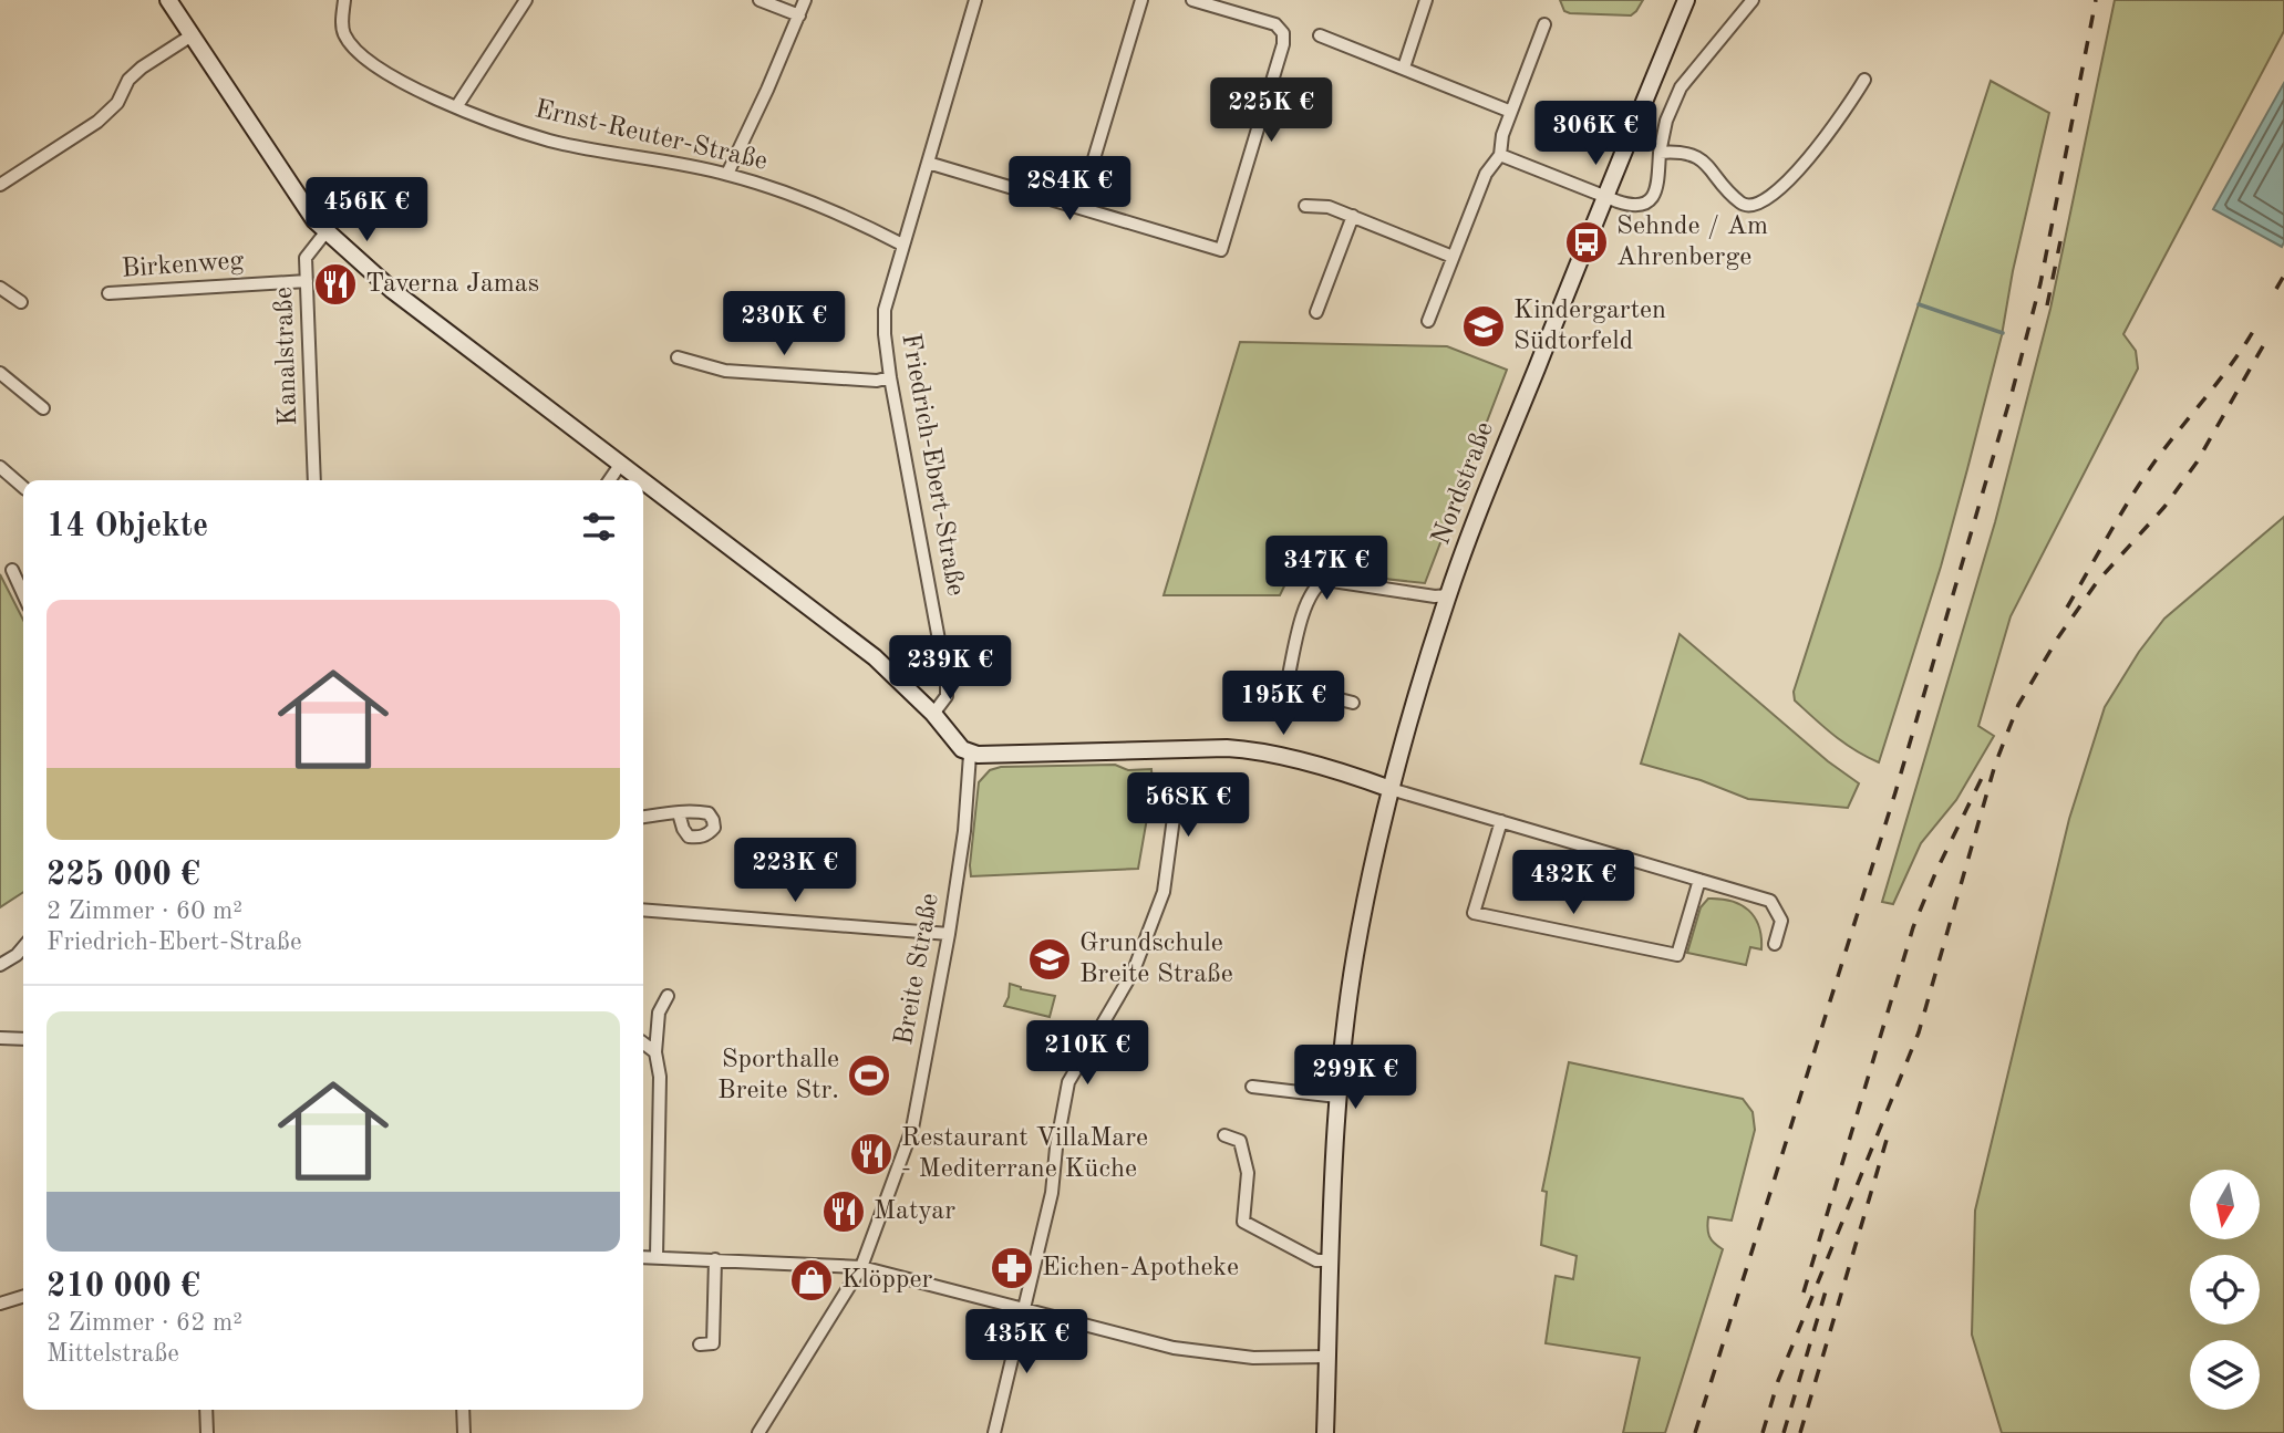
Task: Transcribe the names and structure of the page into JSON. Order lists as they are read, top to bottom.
{
  "streets": {
    "main road": ["Nordstraße"],
    "street": [
      "Ernst-Reuter-Straße",
      "Birkenweg",
      "Kanalstraße",
      "Friedrich-Ebert-Straße",
      "Breite Straße"
    ]
  },
  "crossings": [
    ["Ernst-Reuter-Straße", "Friedrich-Ebert-Straße"],
    ["Birkenweg", "Kanalstraße"]
  ],
  "places": {
    "bus stop": ["Sehnde / Am Ahrenberge"],
    "restaurant": ["Taverna Jamas", "Restaurant VillaMare - Mediterrane Küche", "Matyar"],
    "school or university": ["Kindergarten Südtorfeld", "Grundschule Breite Straße"],
    "sports": ["Sporthalle Breite Str."],
    "pharmacy": ["Eichen-Apotheke"],
    "shop": ["Klöpper"]
  },
  "north": "bottom",
  "page": {
    "price": [
      "225K €",
      "306K €",
      "284K €",
      "456K €",
      "230K €",
      "347K €",
      "239K €",
      "195K €",
      "568K €",
      "223K €",
      "432K €",
      "210K €",
      "299K €",
      "435K €"
    ],
    "heading": "14 Objekte",
    "list": [
      {
        "name": "225 000 €",
        "note": "2 Zimmer · 60 m² · Friedrich-Ebert-Straße"
      },
      {
        "name": "210 000 €",
        "note": "2 Zimmer · 62 m² · Mittelstraße"
      }
    ]
  }
}
